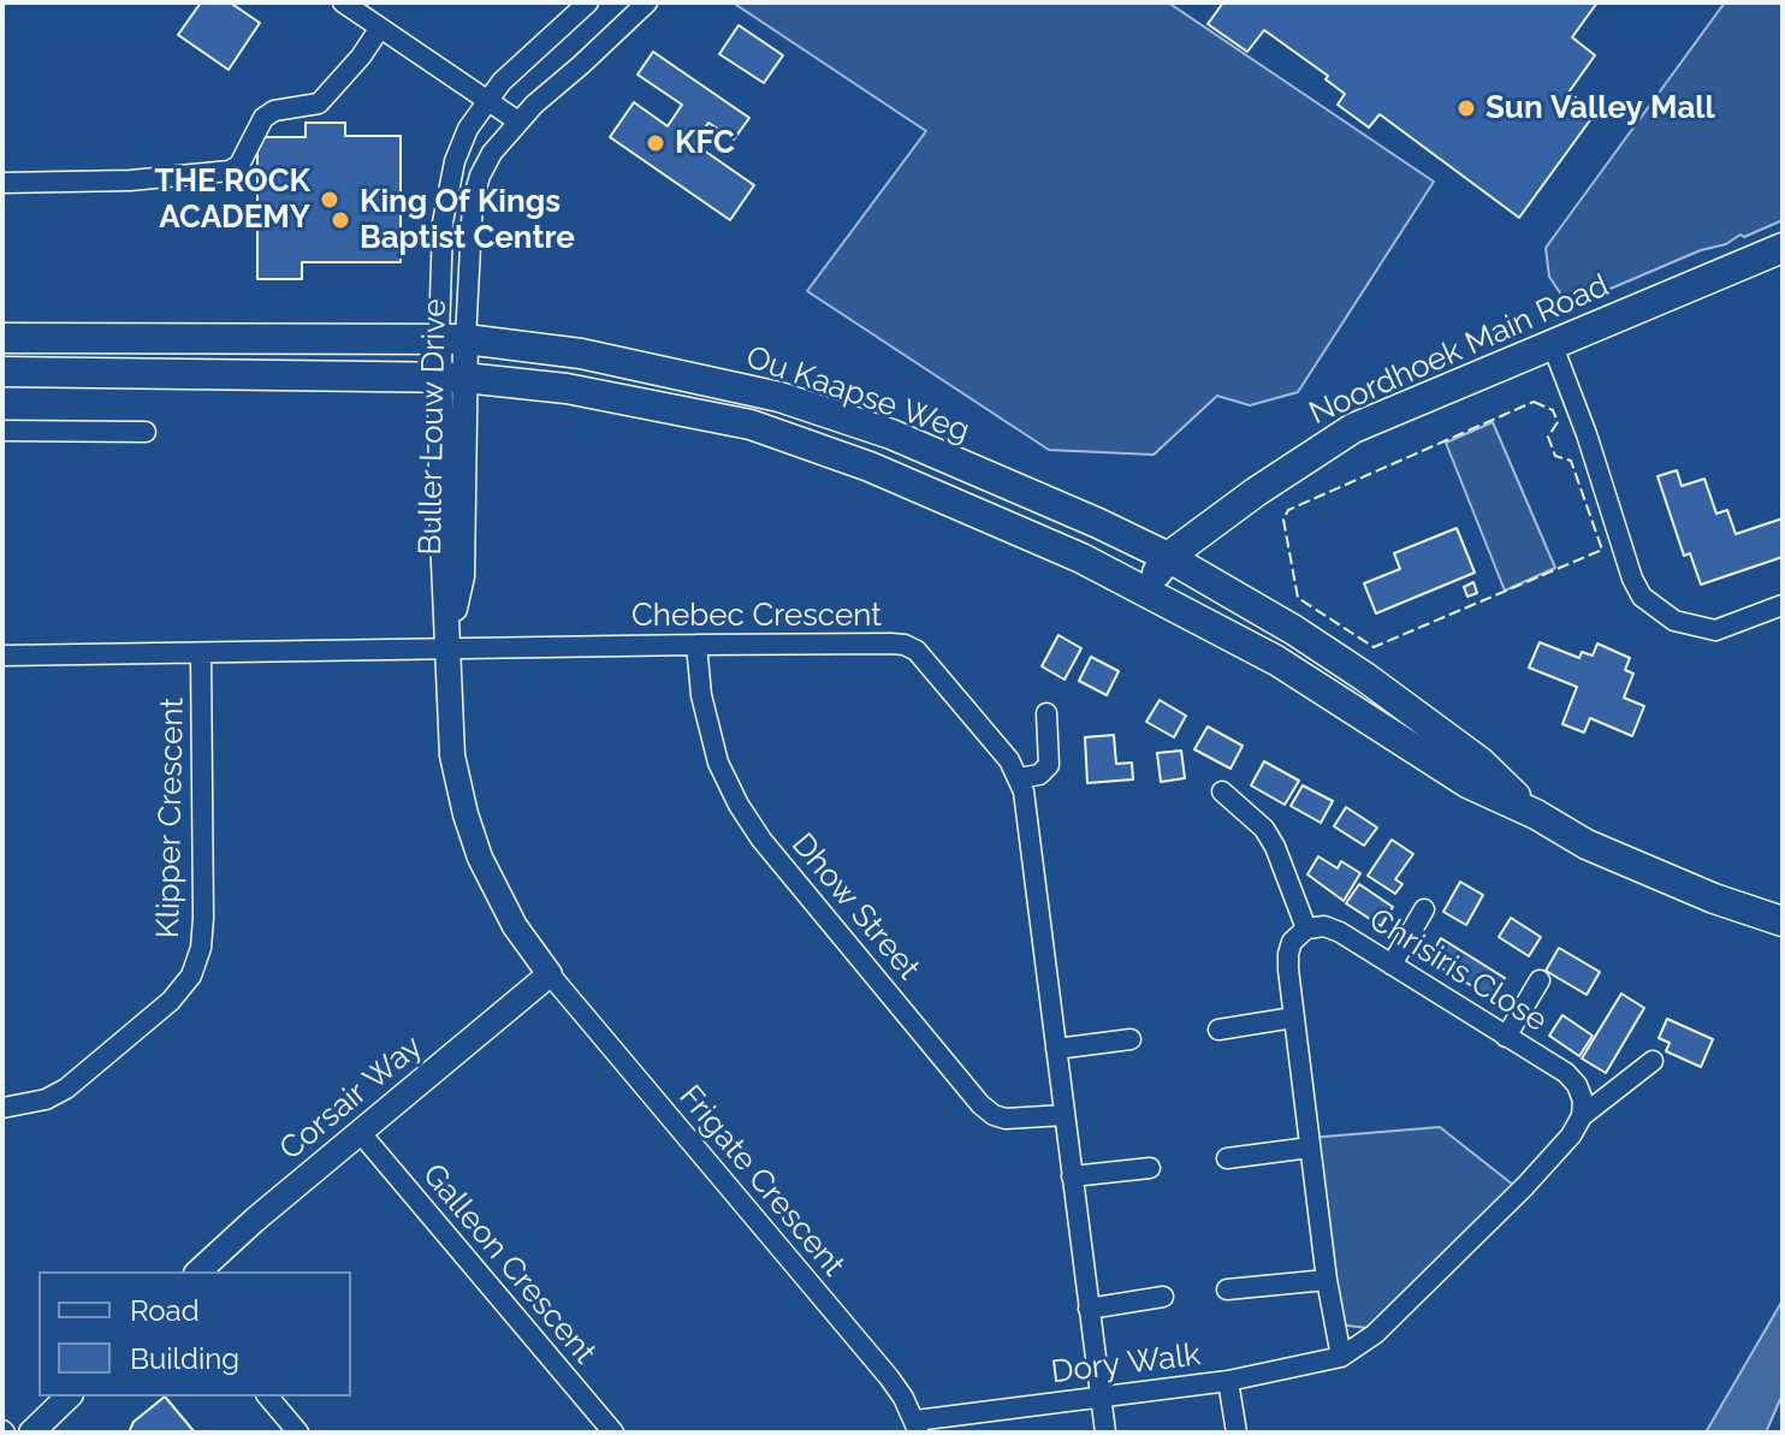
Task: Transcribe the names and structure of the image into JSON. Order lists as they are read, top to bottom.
{
  "streets": {
    "main road": ["Noordhoek Main Road", "Ou Kaapse Weg"],
    "street": [
      "Buller Louw Drive",
      "Chebec Crescent",
      "Klipper Crescent",
      "Dhow Street",
      "Chrisiris Close",
      "Corsair Way",
      "Frigate Crescent",
      "Galleon Crescent",
      "Dory Walk"
    ]
  },
  "crossings": [
    ["Noordhoek Main Road", "Ou Kaapse Weg"],
    ["Ou Kaapse Weg", "Buller Louw Drive"],
    ["Buller Louw Drive", "Chebec Crescent"],
    ["Buller Louw Drive", "Corsair Way"],
    ["Buller Louw Drive", "Frigate Crescent"],
    ["Chebec Crescent", "Klipper Crescent"],
    ["Chebec Crescent", "Dhow Street"],
    ["Chebec Crescent", "Dory Walk"],
    ["Corsair Way", "Frigate Crescent"],
    ["Corsair Way", "Galleon Crescent"],
    ["Frigate Crescent", "Dory Walk"]
  ],
  "places": [
    "Sun Valley Mall",
    "KFC",
    "THE ROCK ACADEMY",
    "King Of Kings Baptist Centre"
  ],
  "legend": ["Road", "Building"]
}
